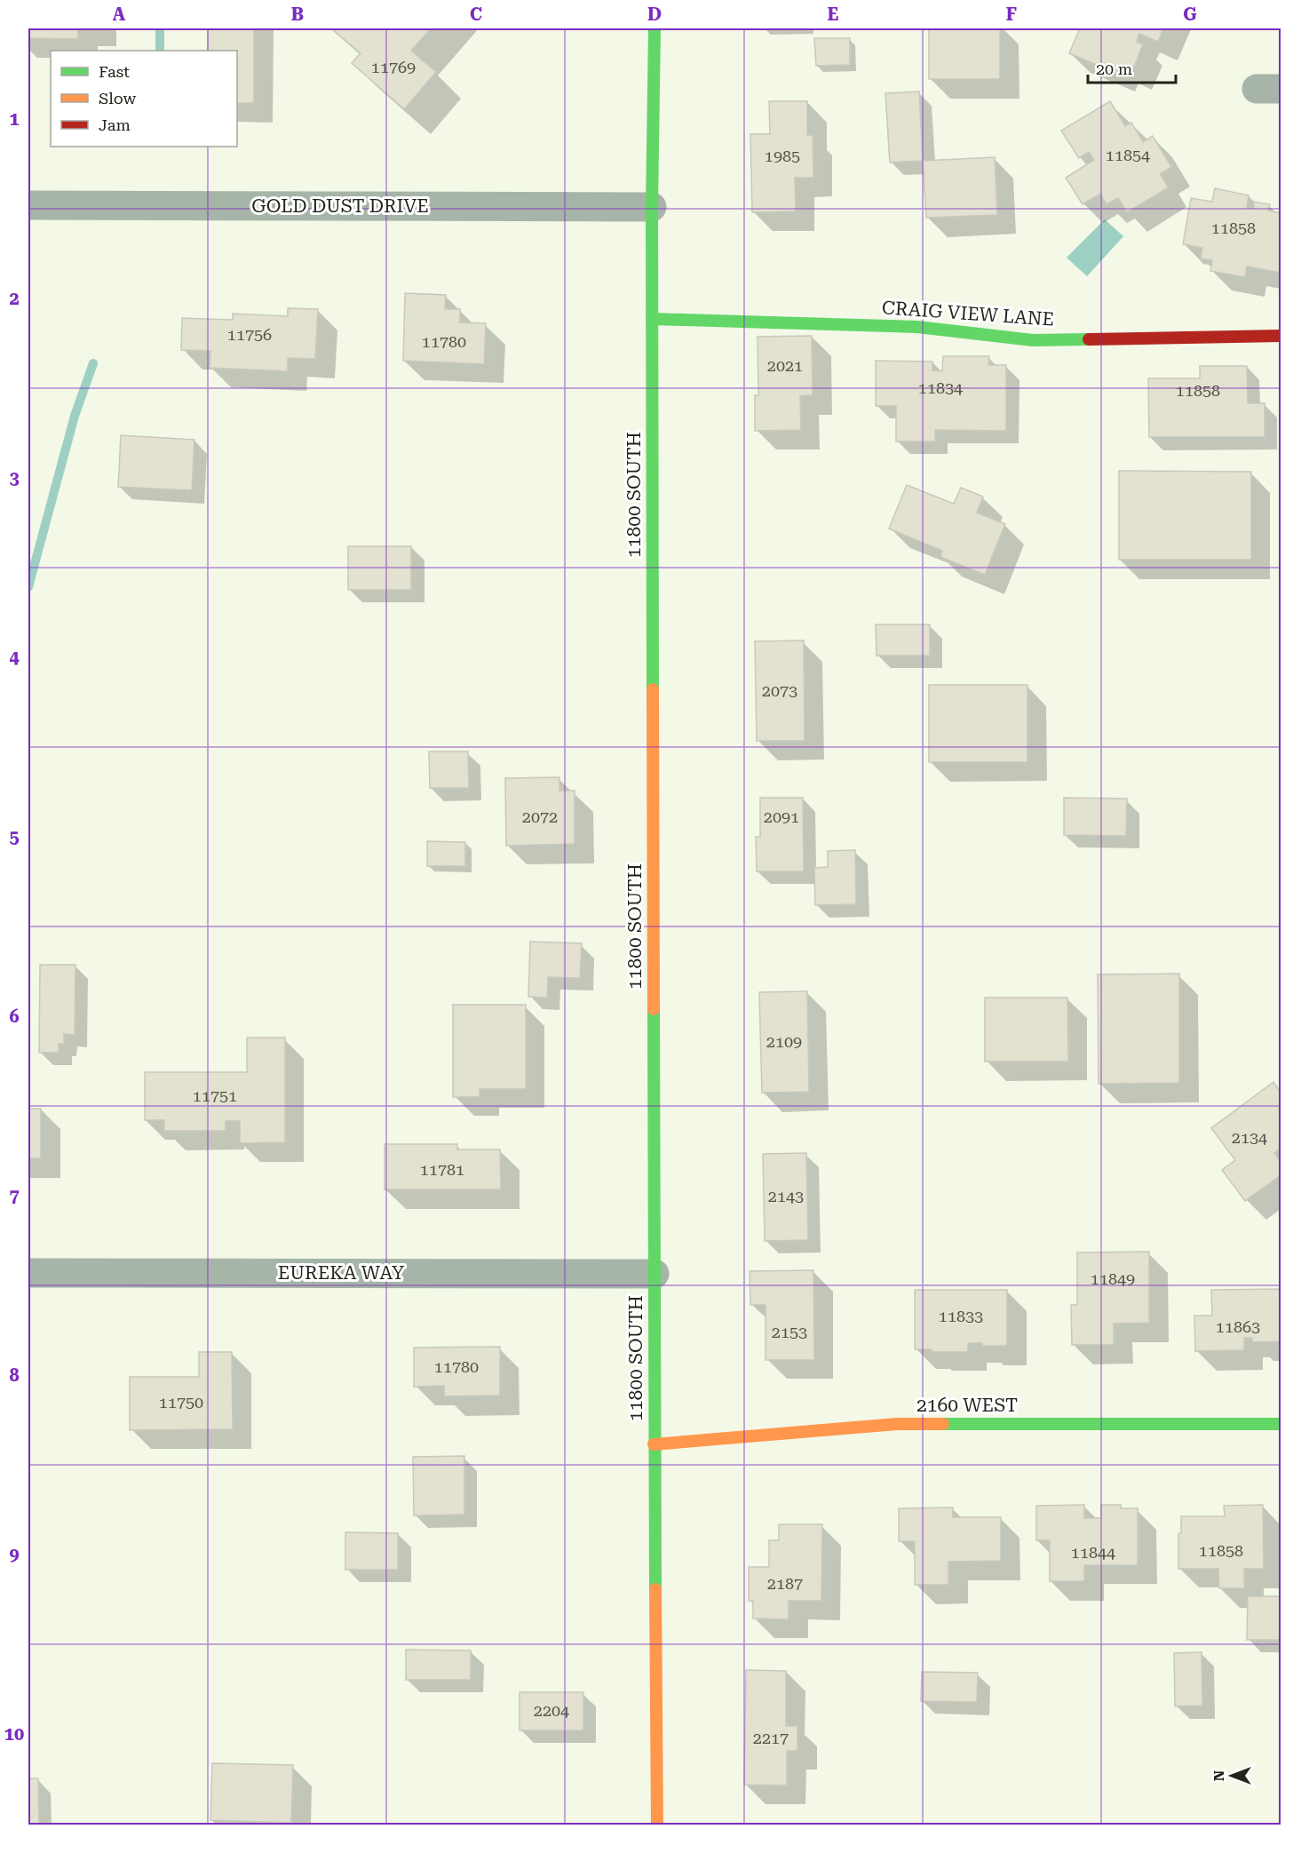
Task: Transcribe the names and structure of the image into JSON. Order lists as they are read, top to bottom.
{
  "streets": {
    "main road": ["CRAIG VIEW LANE", "11800 SOUTH", "2160 WEST"],
    "street": ["GOLD DUST DRIVE", "EUREKA WAY"]
  },
  "crossings": [
    ["GOLD DUST DRIVE", "11800 SOUTH"],
    ["CRAIG VIEW LANE", "11800 SOUTH"],
    ["11800 SOUTH", "EUREKA WAY"],
    ["11800 SOUTH", "2160 WEST"]
  ],
  "house_numbers": [
    "11769",
    "11854",
    "1985",
    "11858",
    "11756",
    "11780",
    "2021",
    "11834",
    "11858",
    "2073",
    "2072",
    "2091",
    "2109",
    "11751",
    "2134",
    "11781",
    "2143",
    "11849",
    "11833",
    "11863",
    "2153",
    "11780",
    "11750",
    "11858",
    "11844",
    "2187",
    "2204",
    "2217"
  ],
  "legend": ["Fast", "Slow", "Jam"],
  "scale_bar": "20 m",
  "north": "left",
  "grid": {
    "columns": [
      "A",
      "B",
      "C",
      "D",
      "E",
      "F",
      "G"
    ],
    "rows": [
      "1",
      "2",
      "3",
      "4",
      "5",
      "6",
      "7",
      "8",
      "9",
      "10"
    ]
  }
}
